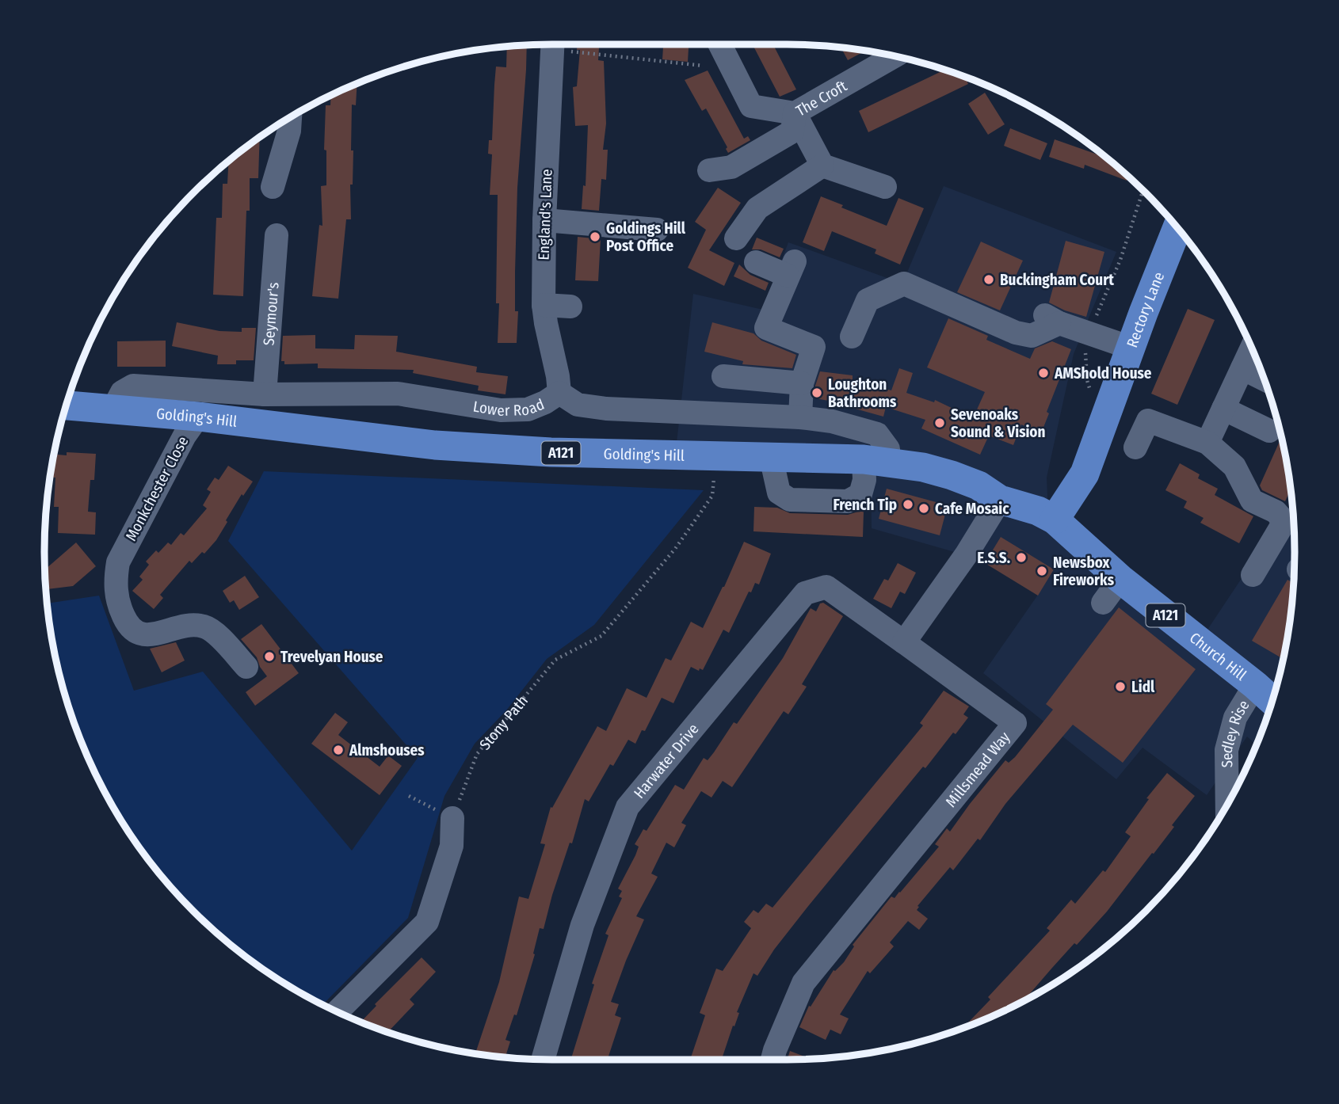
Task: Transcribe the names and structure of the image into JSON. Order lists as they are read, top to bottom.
{
  "streets": {
    "main road": [
      "Rectory Lane",
      "Golding's Hill",
      "A121",
      "Church Hill"
    ],
    "street": [
      "The Croft",
      "England's Lane",
      "Seymour's",
      "Lower Road",
      "Monkchester Close",
      "Sedley Rise",
      "Harwater Drive",
      "Millsmead Way"
    ],
    "path": ["Stony Path"]
  },
  "crossings": [
    ["England's Lane", "Lower Road"],
    ["Rectory Lane", "Golding's Hill"],
    ["Rectory Lane", "Church Hill"],
    ["Seymour's", "Lower Road"],
    ["Lower Road", "Golding's Hill"],
    ["Golding's Hill", "Monkchester Close"],
    ["Golding's Hill", "Church Hill"],
    ["Golding's Hill", "Stony Path"],
    ["Church Hill", "Sedley Rise"],
    ["Harwater Drive", "Millsmead Way"]
  ],
  "places": [
    "Goldings Hill Post Office",
    "Buckingham Court",
    "AMShold House",
    "Loughton Bathrooms",
    "Sevenoaks Sound & Vision",
    "French Tip",
    "Cafe Mosaic",
    "E.S.S.",
    "Newsbox Fireworks",
    "Trevelyan House",
    "Lidl",
    "Almshouses"
  ]
}
